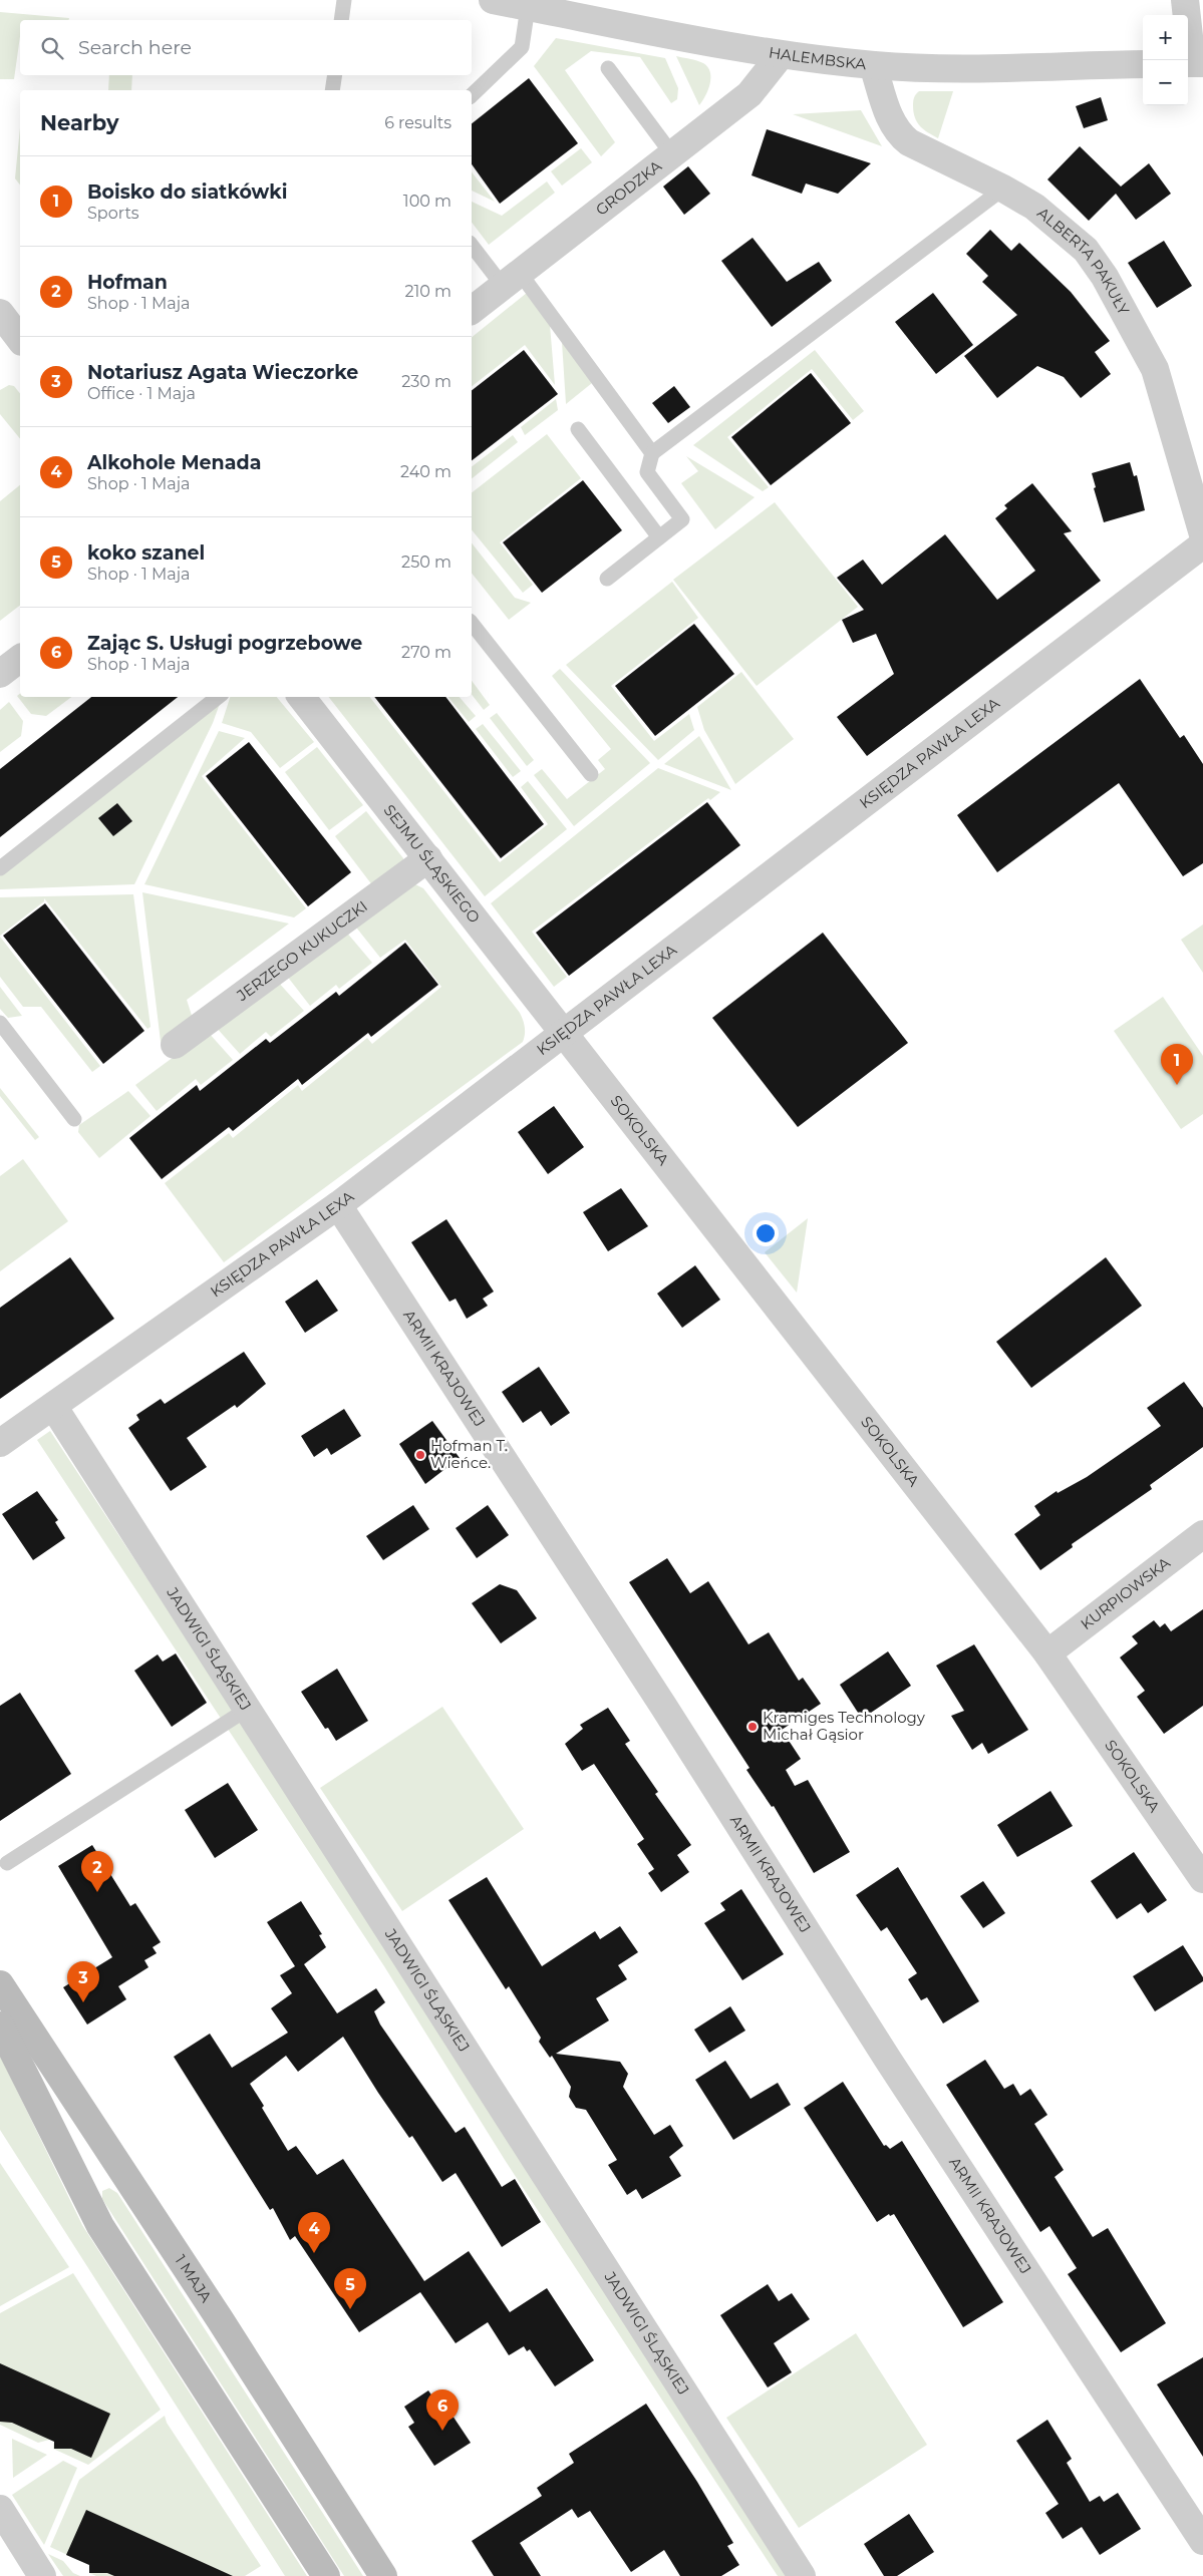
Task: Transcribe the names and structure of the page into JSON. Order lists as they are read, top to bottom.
{
  "streets": {
    "main road": ["1 MAJA"],
    "street": [
      "HALEMBSKA",
      "GRODZKA",
      "ALBERTA PAKUŁY",
      "KSIĘDZA PAWŁA LEXA",
      "SEJMU ŚLĄSKIEGO",
      "JERZEGO KUKUCZKI",
      "SOKOLSKA",
      "ARMII KRAJOWEJ",
      "KURPIOWSKA",
      "JADWIGI ŚLĄSKIEJ"
    ]
  },
  "crossings": [
    ["HALEMBSKA", "GRODZKA"],
    ["HALEMBSKA", "ALBERTA PAKUŁY"],
    ["KSIĘDZA PAWŁA LEXA", "SEJMU ŚLĄSKIEGO"],
    ["KSIĘDZA PAWŁA LEXA", "SOKOLSKA"],
    ["KSIĘDZA PAWŁA LEXA", "ARMII KRAJOWEJ"],
    ["KSIĘDZA PAWŁA LEXA", "JADWIGI ŚLĄSKIEJ"],
    ["SEJMU ŚLĄSKIEGO", "JERZEGO KUKUCZKI"],
    ["SEJMU ŚLĄSKIEGO", "SOKOLSKA"],
    ["SOKOLSKA", "KURPIOWSKA"]
  ],
  "places": ["Hofman T. Wieńce.", "Kramiges Technology Michał Gąsior"],
  "page": {
    "map_buttons": ["+", "−"],
    "search": "Search here",
    "heading": ["Nearby", "6 results"],
    "list": [
      {
        "mark": "1",
        "name": "Boisko do siatkówki",
        "note": "Sports",
        "value": "100 m"
      },
      {
        "mark": "2",
        "name": "Hofman",
        "note": "Shop · 1 Maja",
        "value": "210 m"
      },
      {
        "mark": "3",
        "name": "Notariusz Agata Wieczorke",
        "note": "Office · 1 Maja",
        "value": "230 m"
      },
      {
        "mark": "4",
        "name": "Alkohole Menada",
        "note": "Shop · 1 Maja",
        "value": "240 m"
      },
      {
        "mark": "5",
        "name": "koko szanel",
        "note": "Shop · 1 Maja",
        "value": "250 m"
      },
      {
        "mark": "6",
        "name": "Zając S. Usługi pogrzebowe",
        "note": "Shop · 1 Maja",
        "value": "270 m"
      }
    ],
    "pins": [
      "1",
      "2",
      "3",
      "4",
      "5",
      "6"
    ]
  }
}
